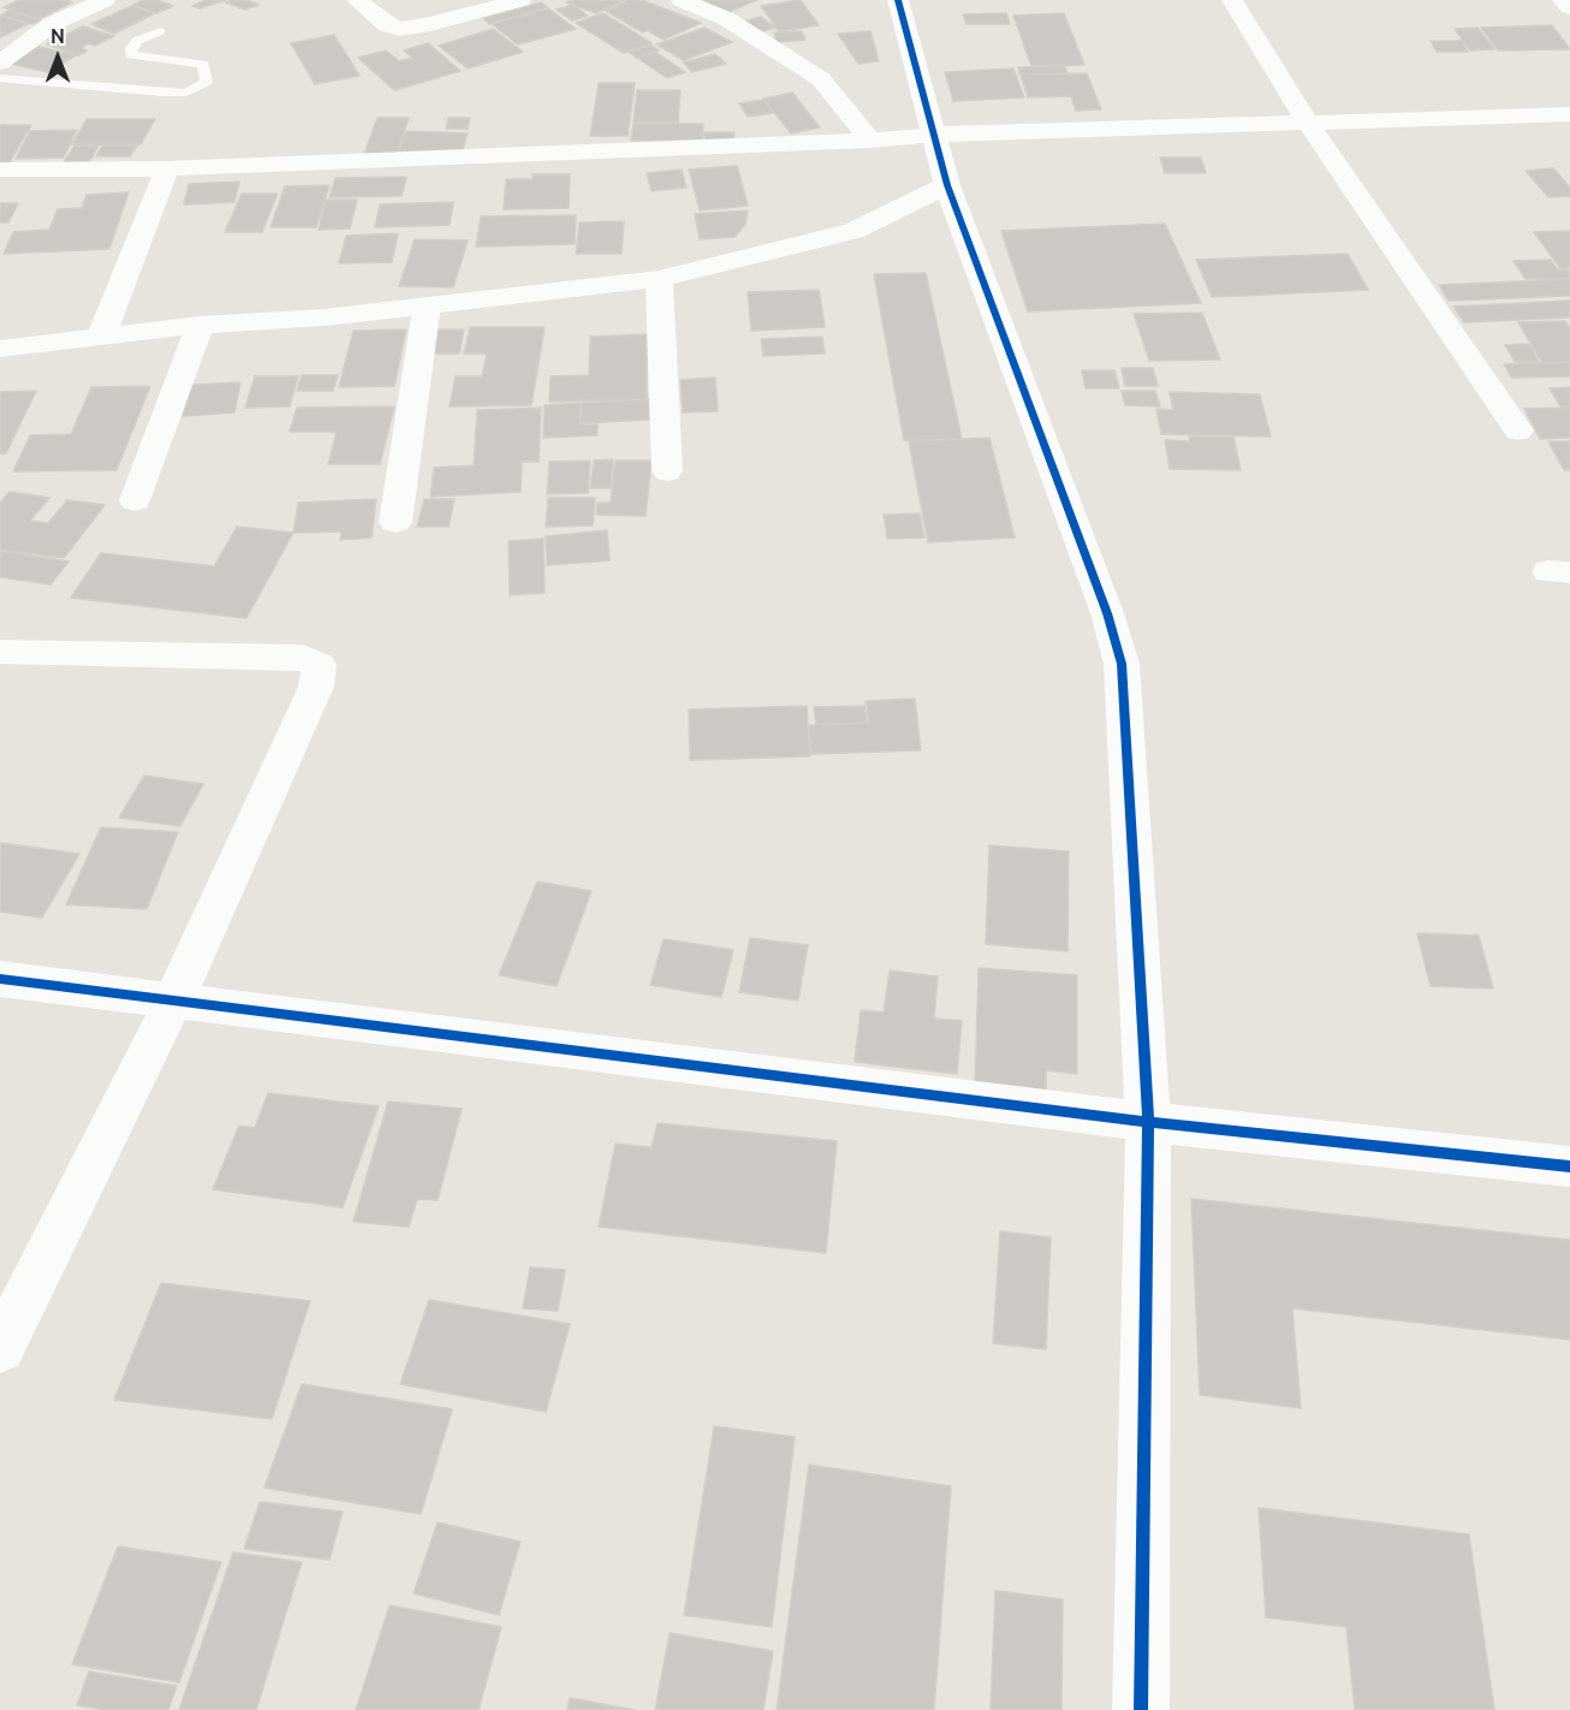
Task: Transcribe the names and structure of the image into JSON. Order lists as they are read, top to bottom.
{
  "north": "top"
}
